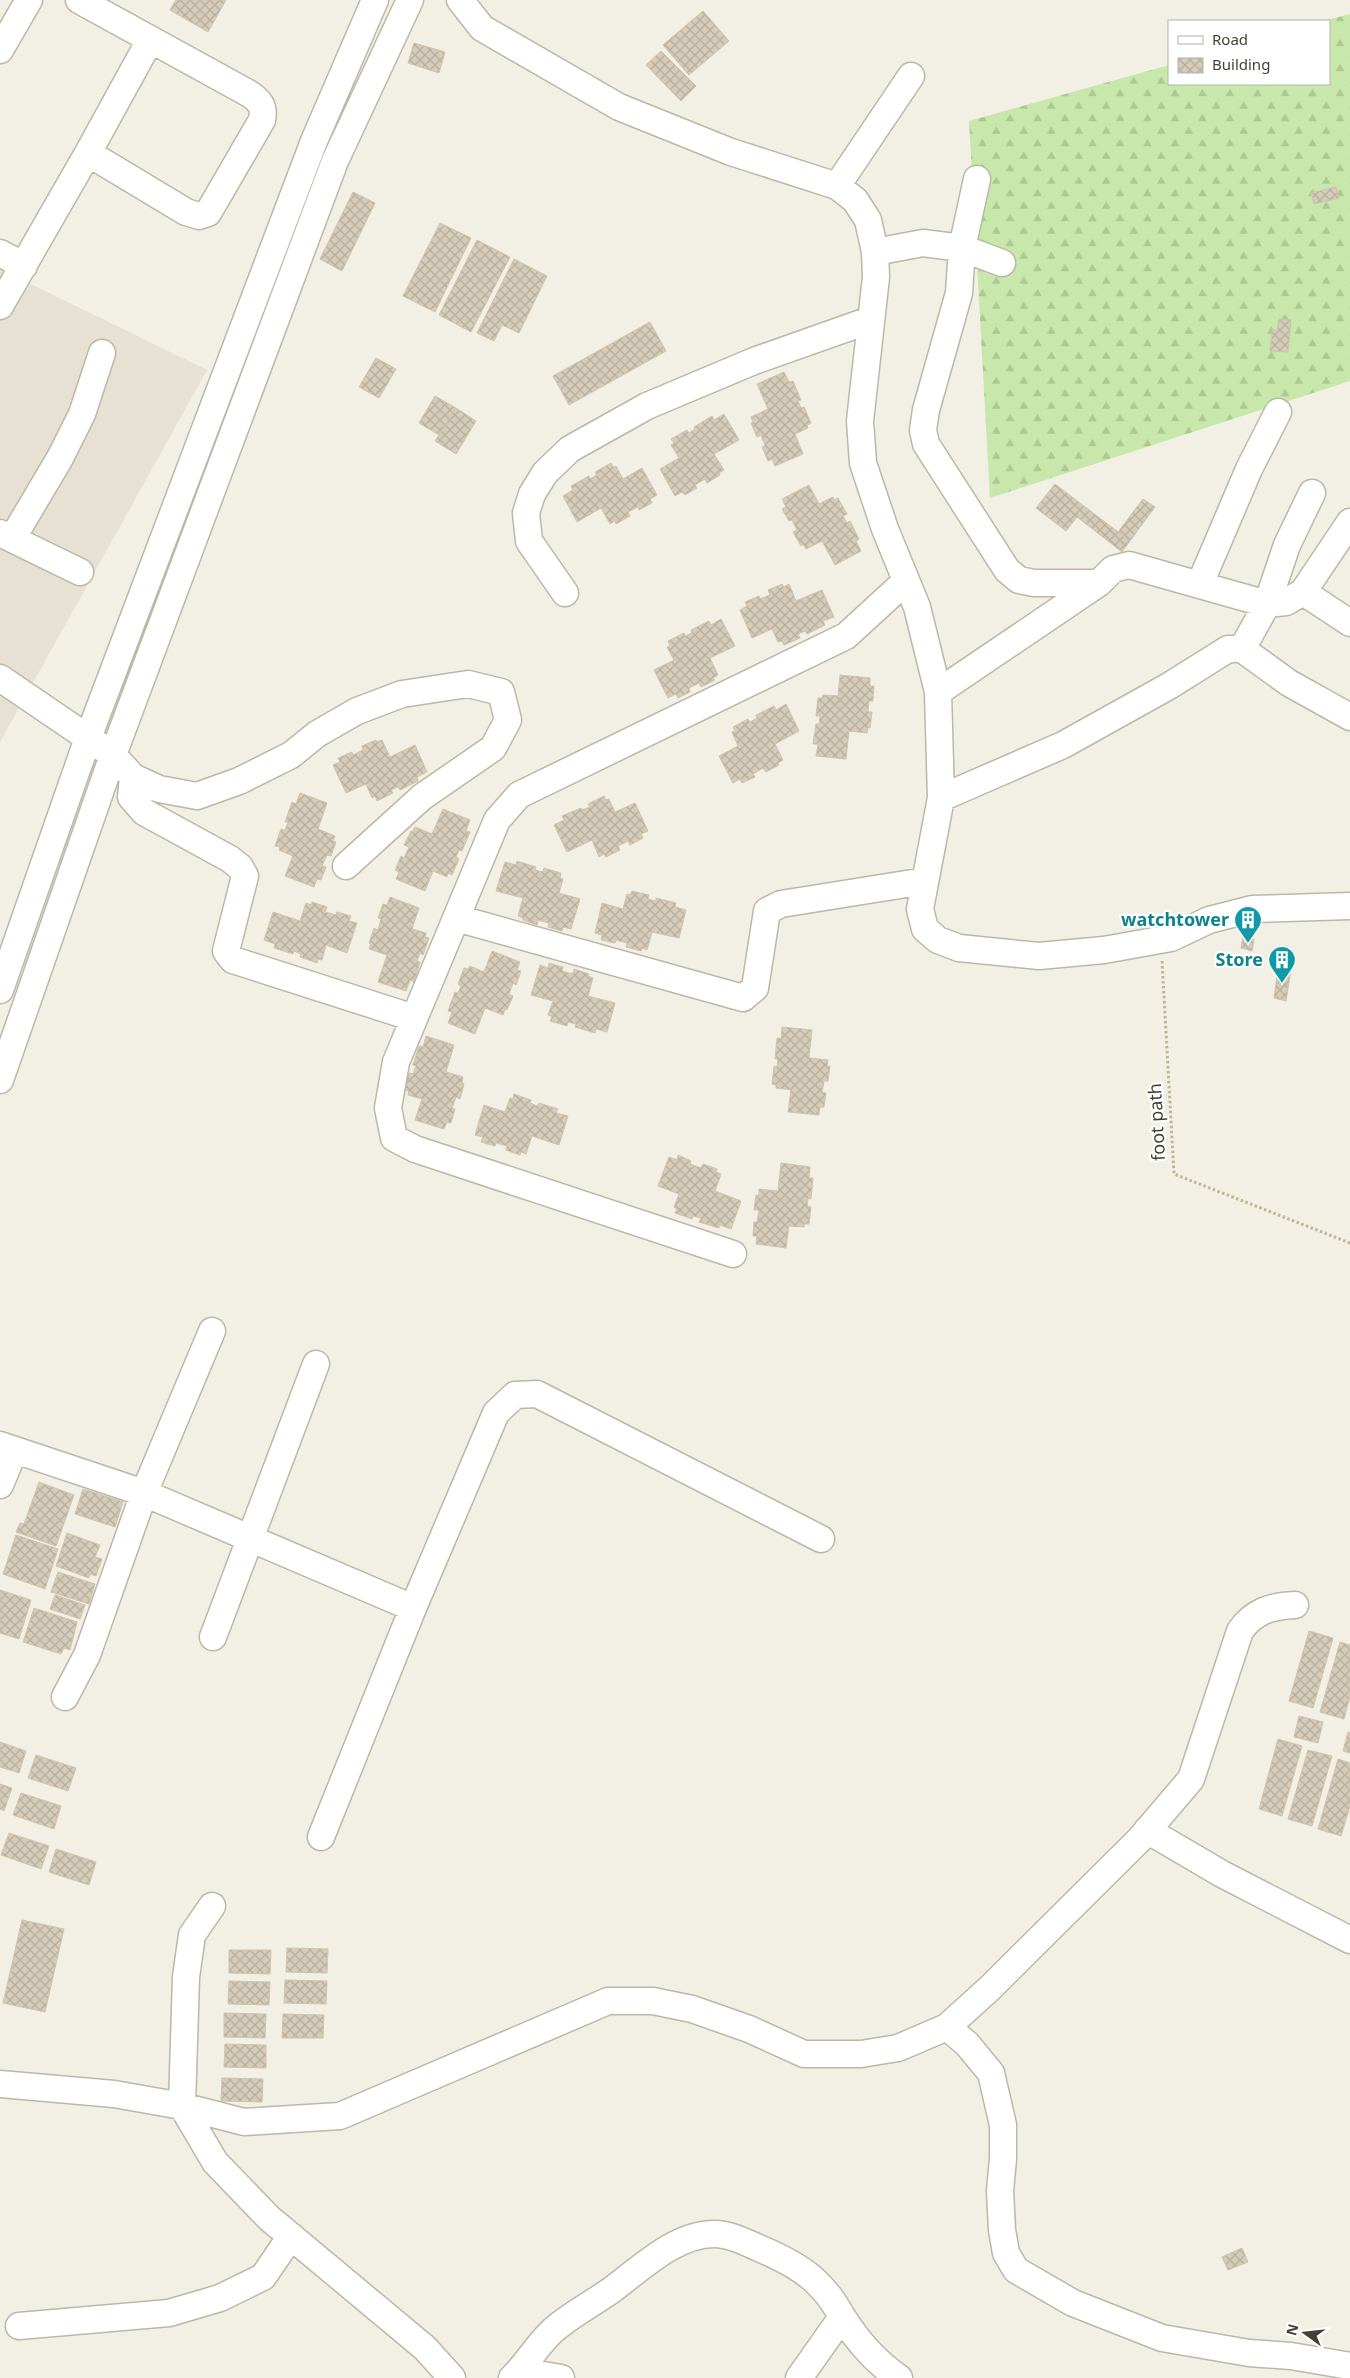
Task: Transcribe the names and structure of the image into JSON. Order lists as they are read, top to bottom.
{
  "streets": {
    "path": ["foot path"]
  },
  "places": {
    "building": ["watchtower", "Store"]
  },
  "legend": ["Road", "Building"],
  "north": "left"
}
